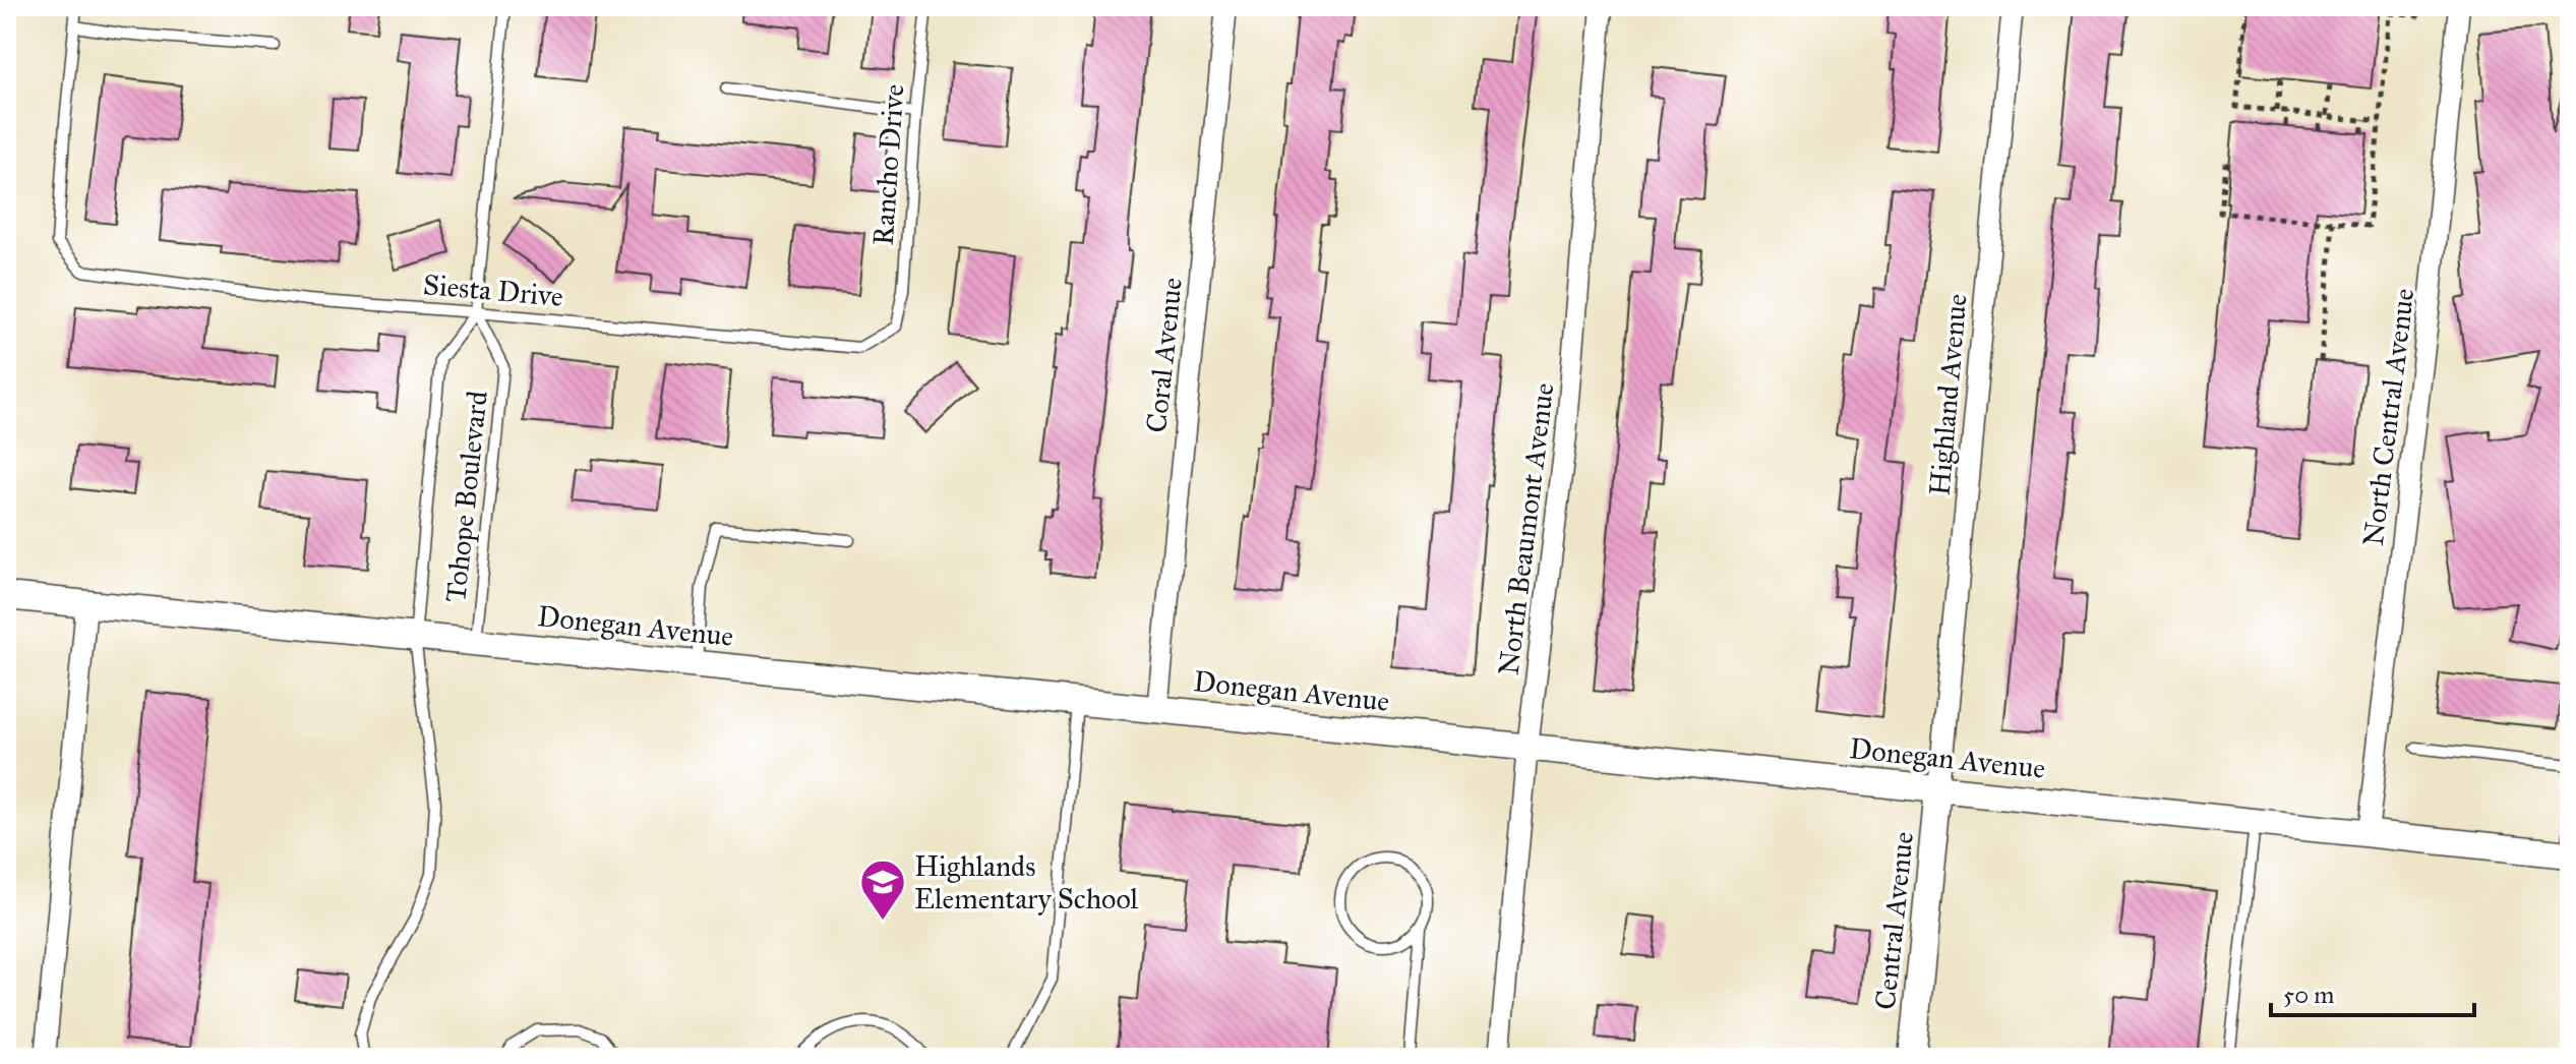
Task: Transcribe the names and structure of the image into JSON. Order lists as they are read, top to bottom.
{
  "streets": {
    "street": [
      "Coral Avenue",
      "Highland Avenue",
      "North Central Avenue",
      "North Beaumont Avenue",
      "Donegan Avenue",
      "Central Avenue"
    ],
    "lane": ["Rancho Drive", "Siesta Drive", "Tohope Boulevard"]
  },
  "crossings": [
    ["Rancho Drive", "Siesta Drive"],
    ["Siesta Drive", "Tohope Boulevard"],
    ["Coral Avenue", "Donegan Avenue"],
    ["Highland Avenue", "Donegan Avenue"],
    ["Highland Avenue", "Central Avenue"],
    ["North Central Avenue", "Donegan Avenue"],
    ["Tohope Boulevard", "Donegan Avenue"],
    ["North Beaumont Avenue", "Donegan Avenue"],
    ["Donegan Avenue", "Central Avenue"]
  ],
  "places": {
    "school or university": ["Highlands Elementary School"]
  },
  "scale_bar": "50 m"
}
